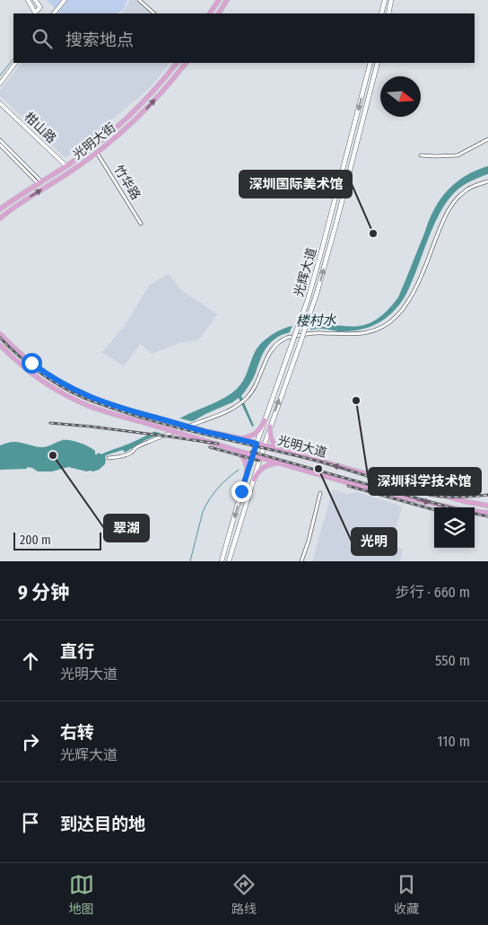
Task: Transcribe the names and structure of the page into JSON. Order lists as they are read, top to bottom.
{
  "streets": {
    "main road": ["光明大街", "光辉大道", "光明大道"],
    "street": ["柑山路", "竹华路"]
  },
  "crossings": [
    ["柑山路", "光明大街"],
    ["光明大街", "竹华路"],
    ["光辉大道", "光明大道"]
  ],
  "water": ["楼村水"],
  "places": [
    "深圳国际美术馆",
    "深圳科学技术馆",
    "翠湖",
    "光明"
  ],
  "scale_bar": "200 m",
  "north": "right",
  "page": {
    "search": "搜索地点",
    "scale": "200 m",
    "heading": ["9 分钟", "步行 · 660 m"],
    "list": [
      ["直行", "光明大道", "550 m"],
      ["右转", "光辉大道", "110 m"],
      "到达目的地"
    ],
    "nav": ["地图", "路线", "收藏"]
  }
}
